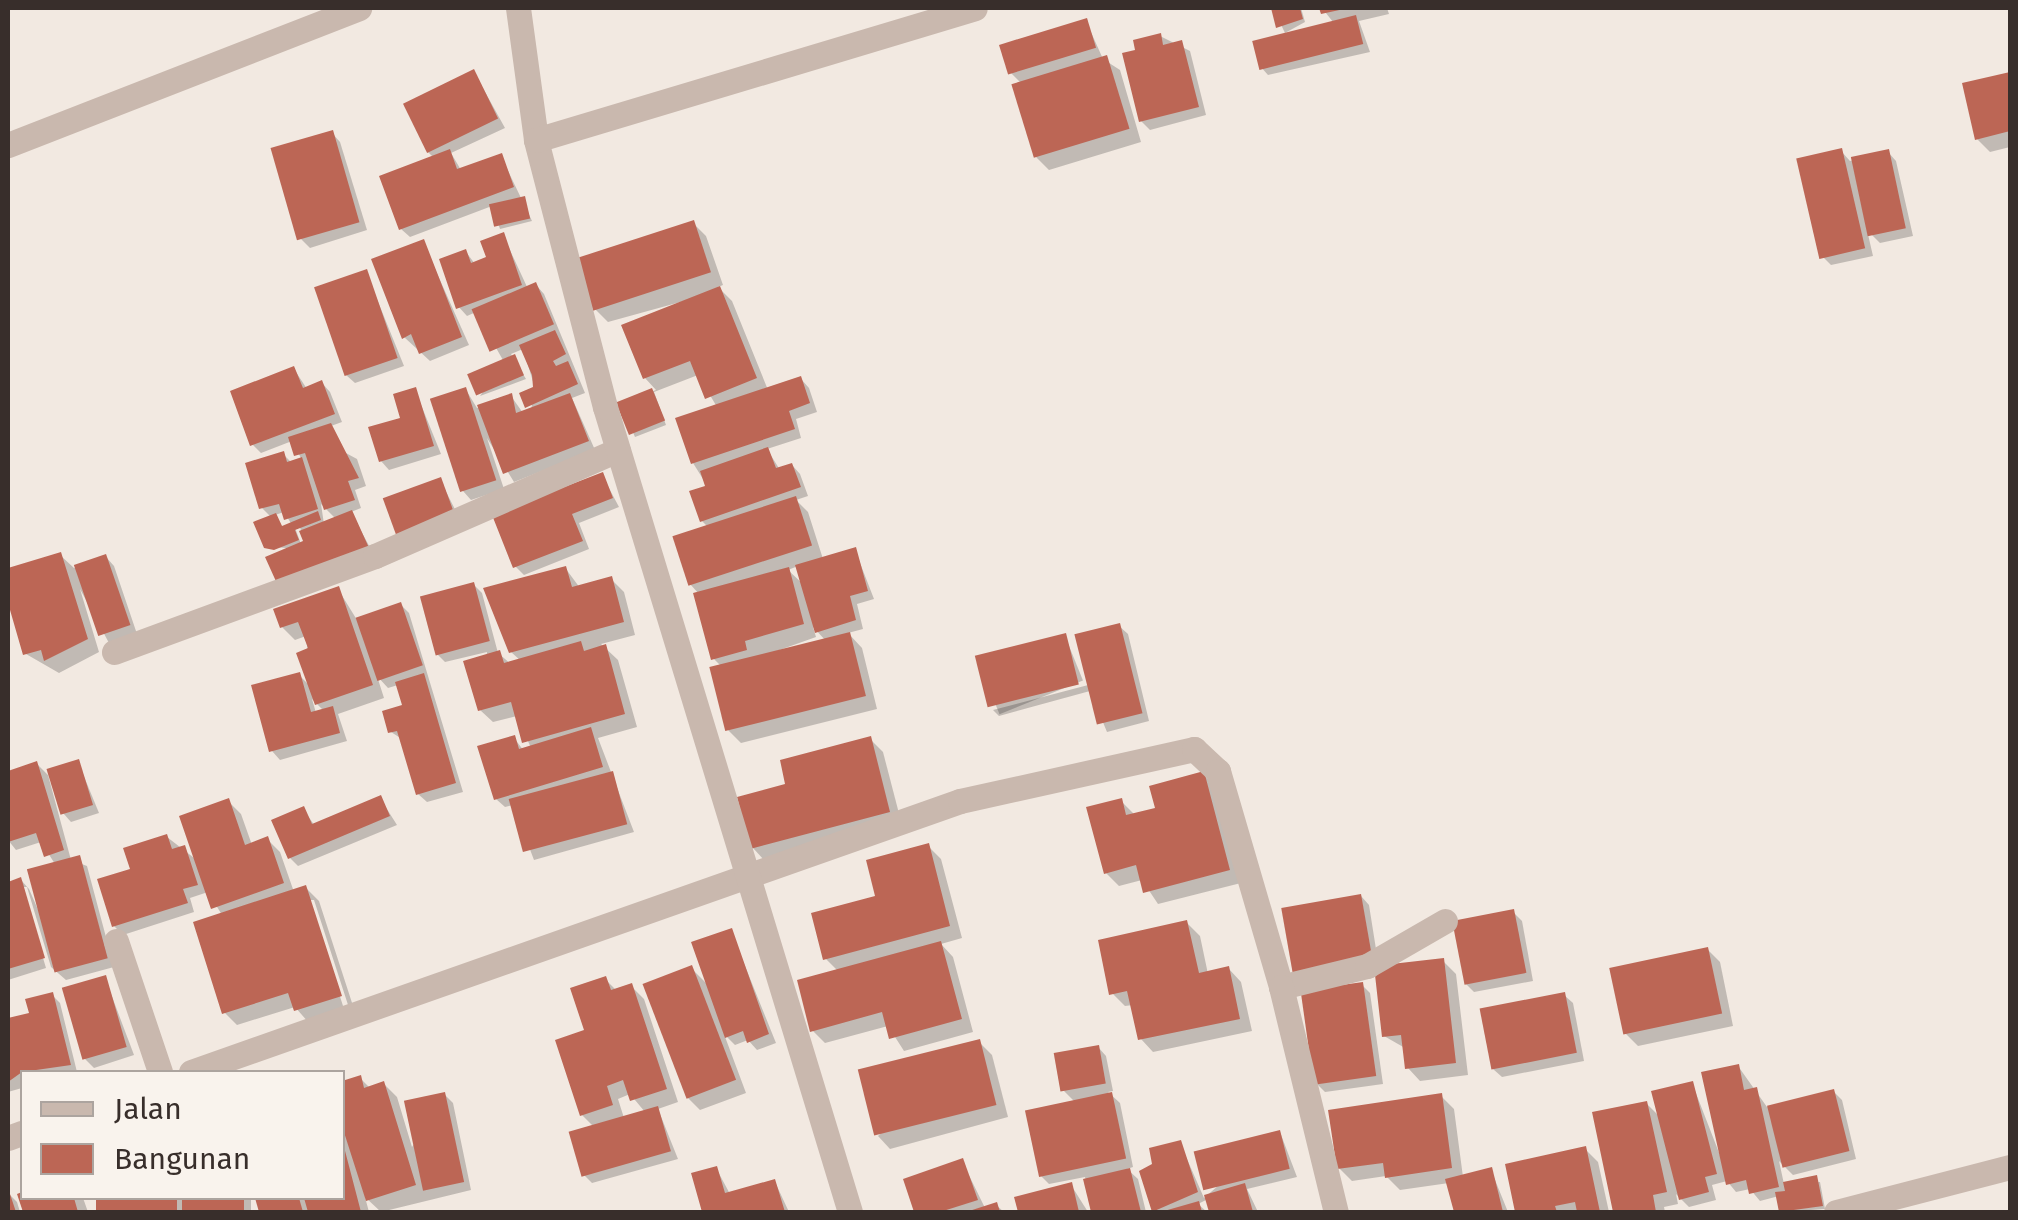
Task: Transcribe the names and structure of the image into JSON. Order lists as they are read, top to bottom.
{
  "legend": ["Jalan", "Bangunan"]
}
